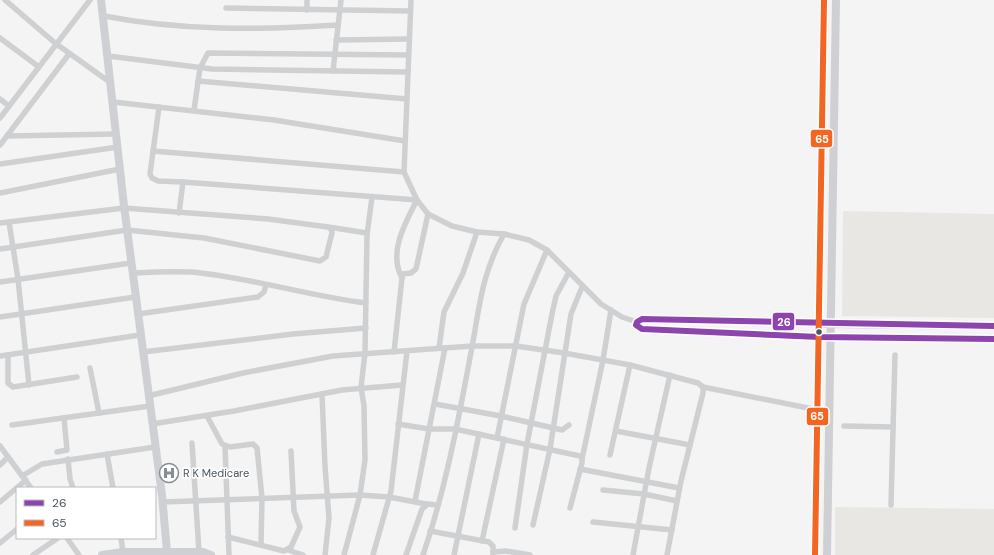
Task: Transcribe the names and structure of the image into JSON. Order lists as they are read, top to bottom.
{
  "places": {
    "hospital": ["R K Medicare"]
  },
  "lines": ["transit line 65", "transit line 26"],
  "legend": ["26", "65"]
}
